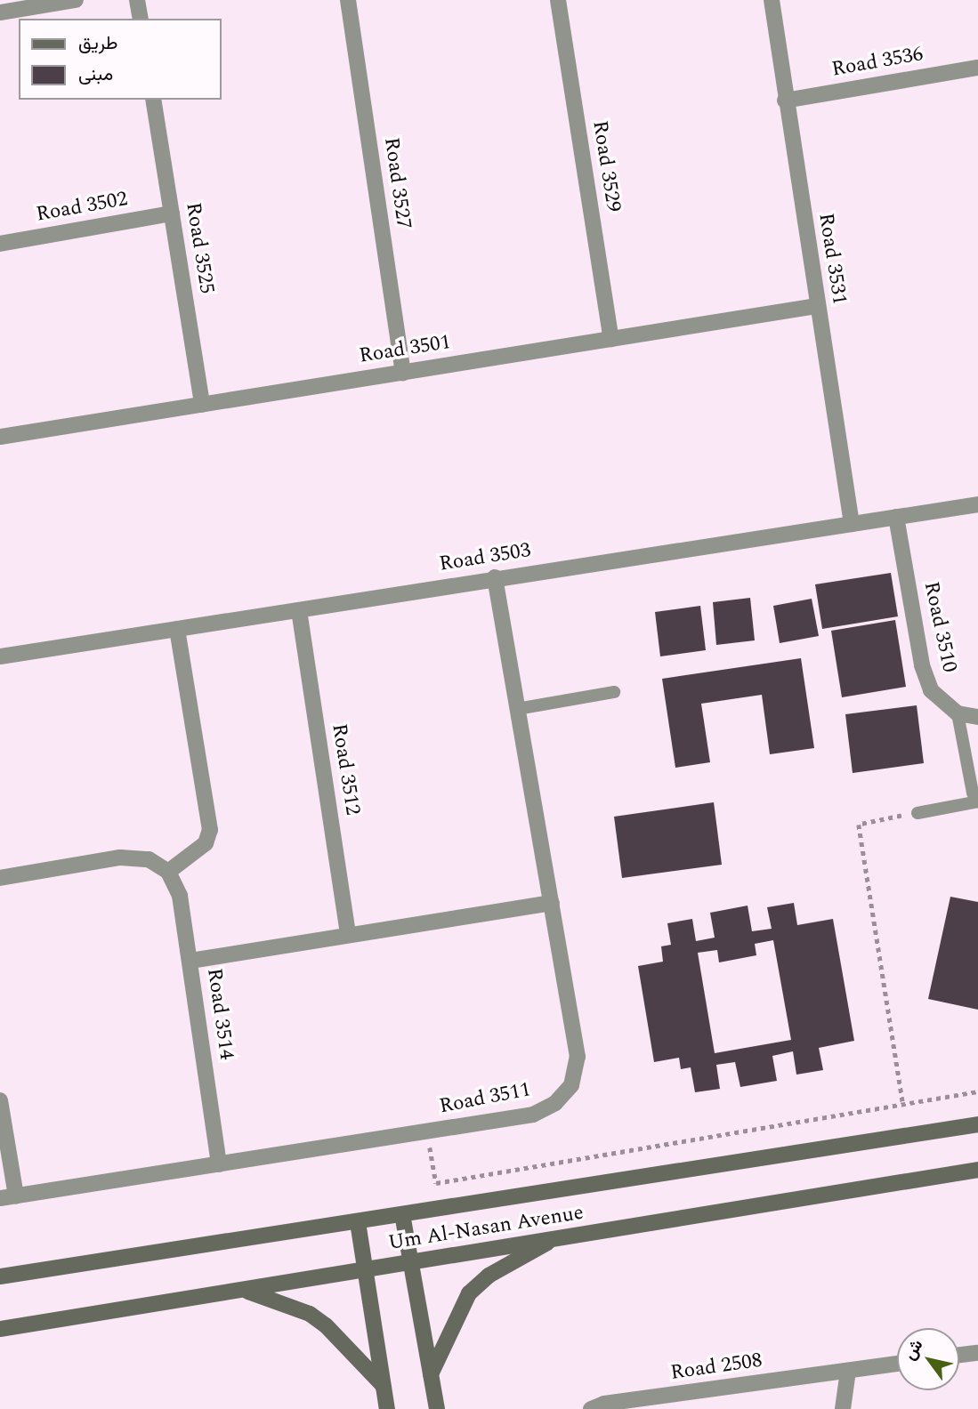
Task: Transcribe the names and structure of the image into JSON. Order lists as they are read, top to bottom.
{
  "streets": {
    "main road": ["Um Al-Nasan Avenue"],
    "street": [
      "Road 3536",
      "Road 3529",
      "Road 3527",
      "Road 3502",
      "Road 3525",
      "Road 3531",
      "Road 3501",
      "Road 3503",
      "Road 3510",
      "Road 3512",
      "Road 3514",
      "Road 3511",
      "Road 2508"
    ]
  },
  "crossings": [
    ["Road 3536", "Road 3531"],
    ["Road 3529", "Road 3501"],
    ["Road 3527", "Road 3501"],
    ["Road 3502", "Road 3525"],
    ["Road 3525", "Road 3501"],
    ["Road 3531", "Road 3501"],
    ["Road 3531", "Road 3503"],
    ["Road 3503", "Road 3510"],
    ["Road 3503", "Road 3512"],
    ["Road 3503", "Road 3511"],
    ["Road 3514", "Road 3511"]
  ],
  "legend": ["طريق", "مبنى"],
  "north": "top left"
}
